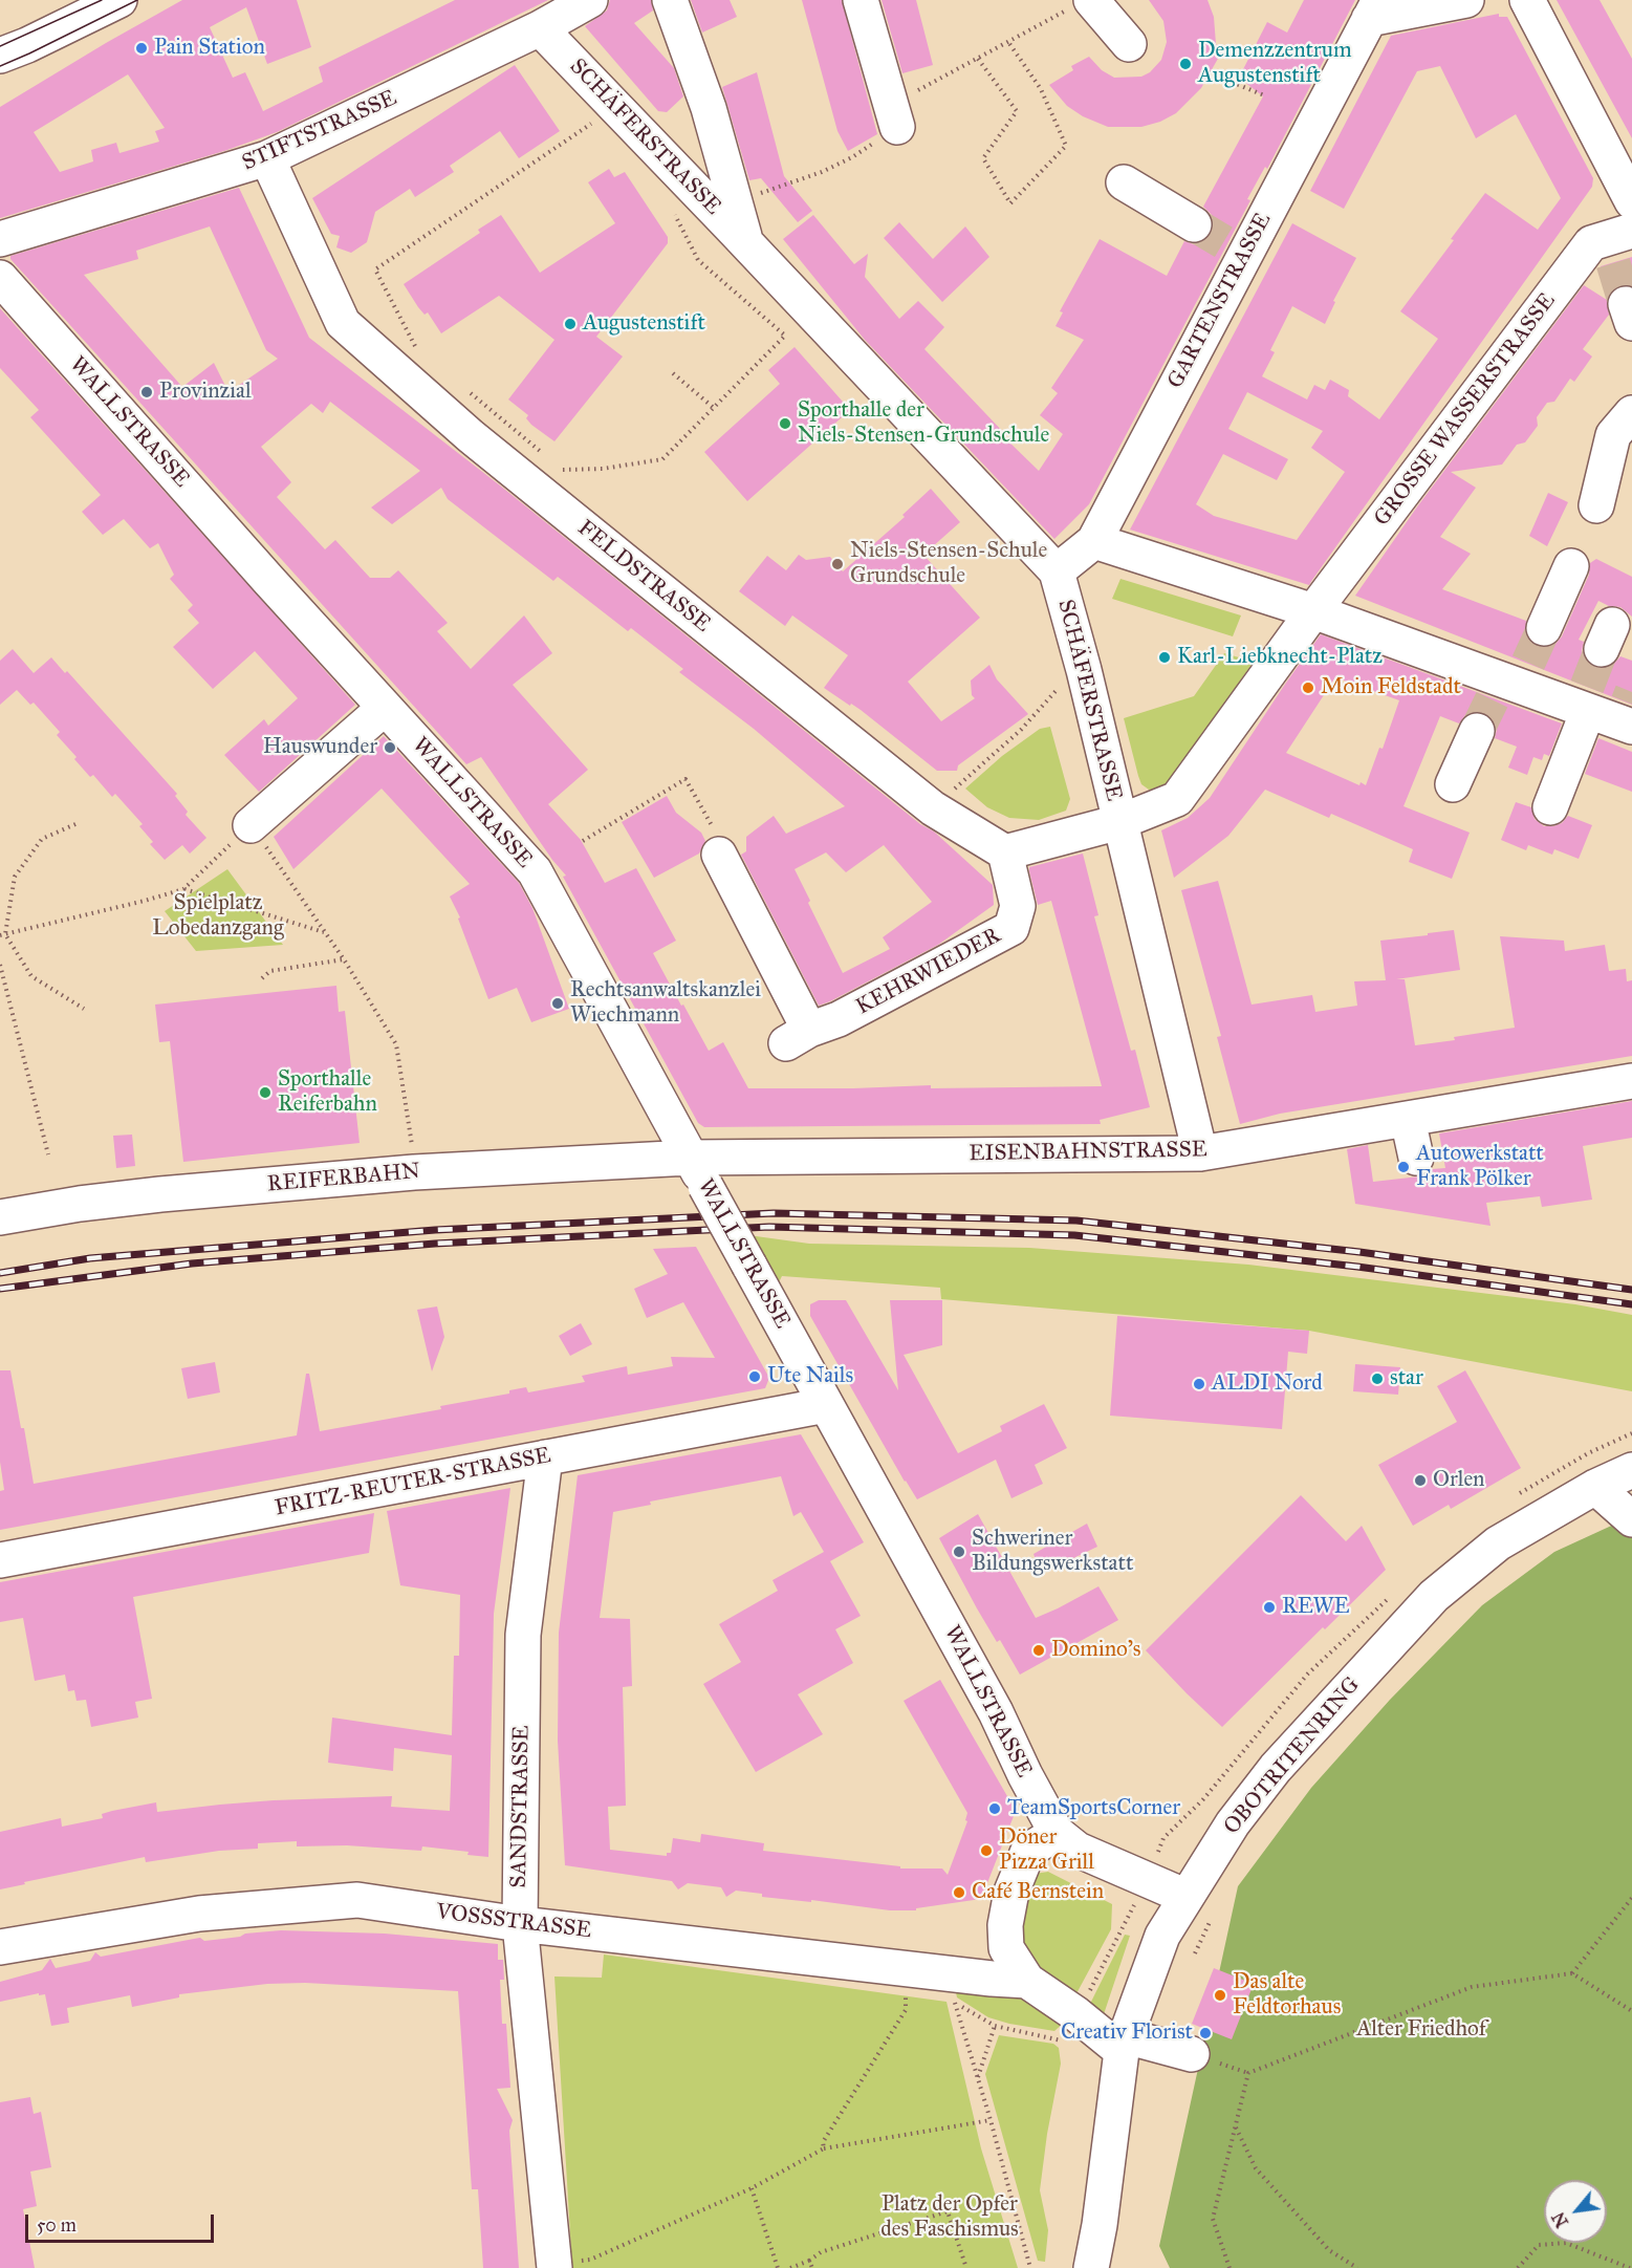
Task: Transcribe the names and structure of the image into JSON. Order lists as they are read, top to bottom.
{
  "streets": {
    "street": [
      "STIFTSTRASSE",
      "SCHÄFERSTRASSE",
      "GARTENSTRASSE",
      "GROSSE WASSERSTRASSE",
      "WALLSTRASSE",
      "FELDSTRASSE",
      "KEHRWIEDER",
      "EISENBAHNSTRASSE",
      "REIFERBAHN",
      "FRITZ-REUTER-STRASSE",
      "OBOTRITENRING",
      "SANDSTRASSE",
      "VOSSSTRASSE"
    ]
  },
  "crossings": [
    ["STIFTSTRASSE", "SCHÄFERSTRASSE"],
    ["STIFTSTRASSE", "FELDSTRASSE"],
    ["SCHÄFERSTRASSE", "GARTENSTRASSE"],
    ["SCHÄFERSTRASSE", "EISENBAHNSTRASSE"],
    ["WALLSTRASSE", "EISENBAHNSTRASSE"],
    ["WALLSTRASSE", "REIFERBAHN"],
    ["WALLSTRASSE", "FRITZ-REUTER-STRASSE"],
    ["WALLSTRASSE", "OBOTRITENRING"],
    ["FELDSTRASSE", "KEHRWIEDER"],
    ["EISENBAHNSTRASSE", "REIFERBAHN"],
    ["FRITZ-REUTER-STRASSE", "SANDSTRASSE"],
    ["SANDSTRASSE", "VOSSSTRASSE"]
  ],
  "parks": ["Spielplatz Lobedanzgang", "Alter Friedhof", "Platz der Opfer des Faschismus"],
  "places": [
    "Pain Station",
    "Demenzzentrum Augustenstift",
    "Augustenstift",
    "Provinzial",
    "Sporthalle der Niels-Stensen-Grundschule",
    "Niels-Stensen-Schule Grundschule",
    "Karl-Liebknecht-Platz",
    "Moin Feldstadt",
    "Hauswunder",
    "Rechtsanwaltskanzlei Wiechmann",
    "Sporthalle Reiferbahn",
    "Autowerkstatt Frank Pölker",
    "Ute Nails",
    "star",
    "ALDI Nord",
    "Orlen",
    "Schweriner Bildungswerkstatt",
    "REWE",
    "Domino's",
    "TeamSportsCorner",
    "Döner Pizza Grill",
    "Café Bernstein",
    "Das alte Feldtorhaus",
    "Creativ Florist"
  ],
  "scale_bar": "50 m",
  "north": "bottom left"
}
